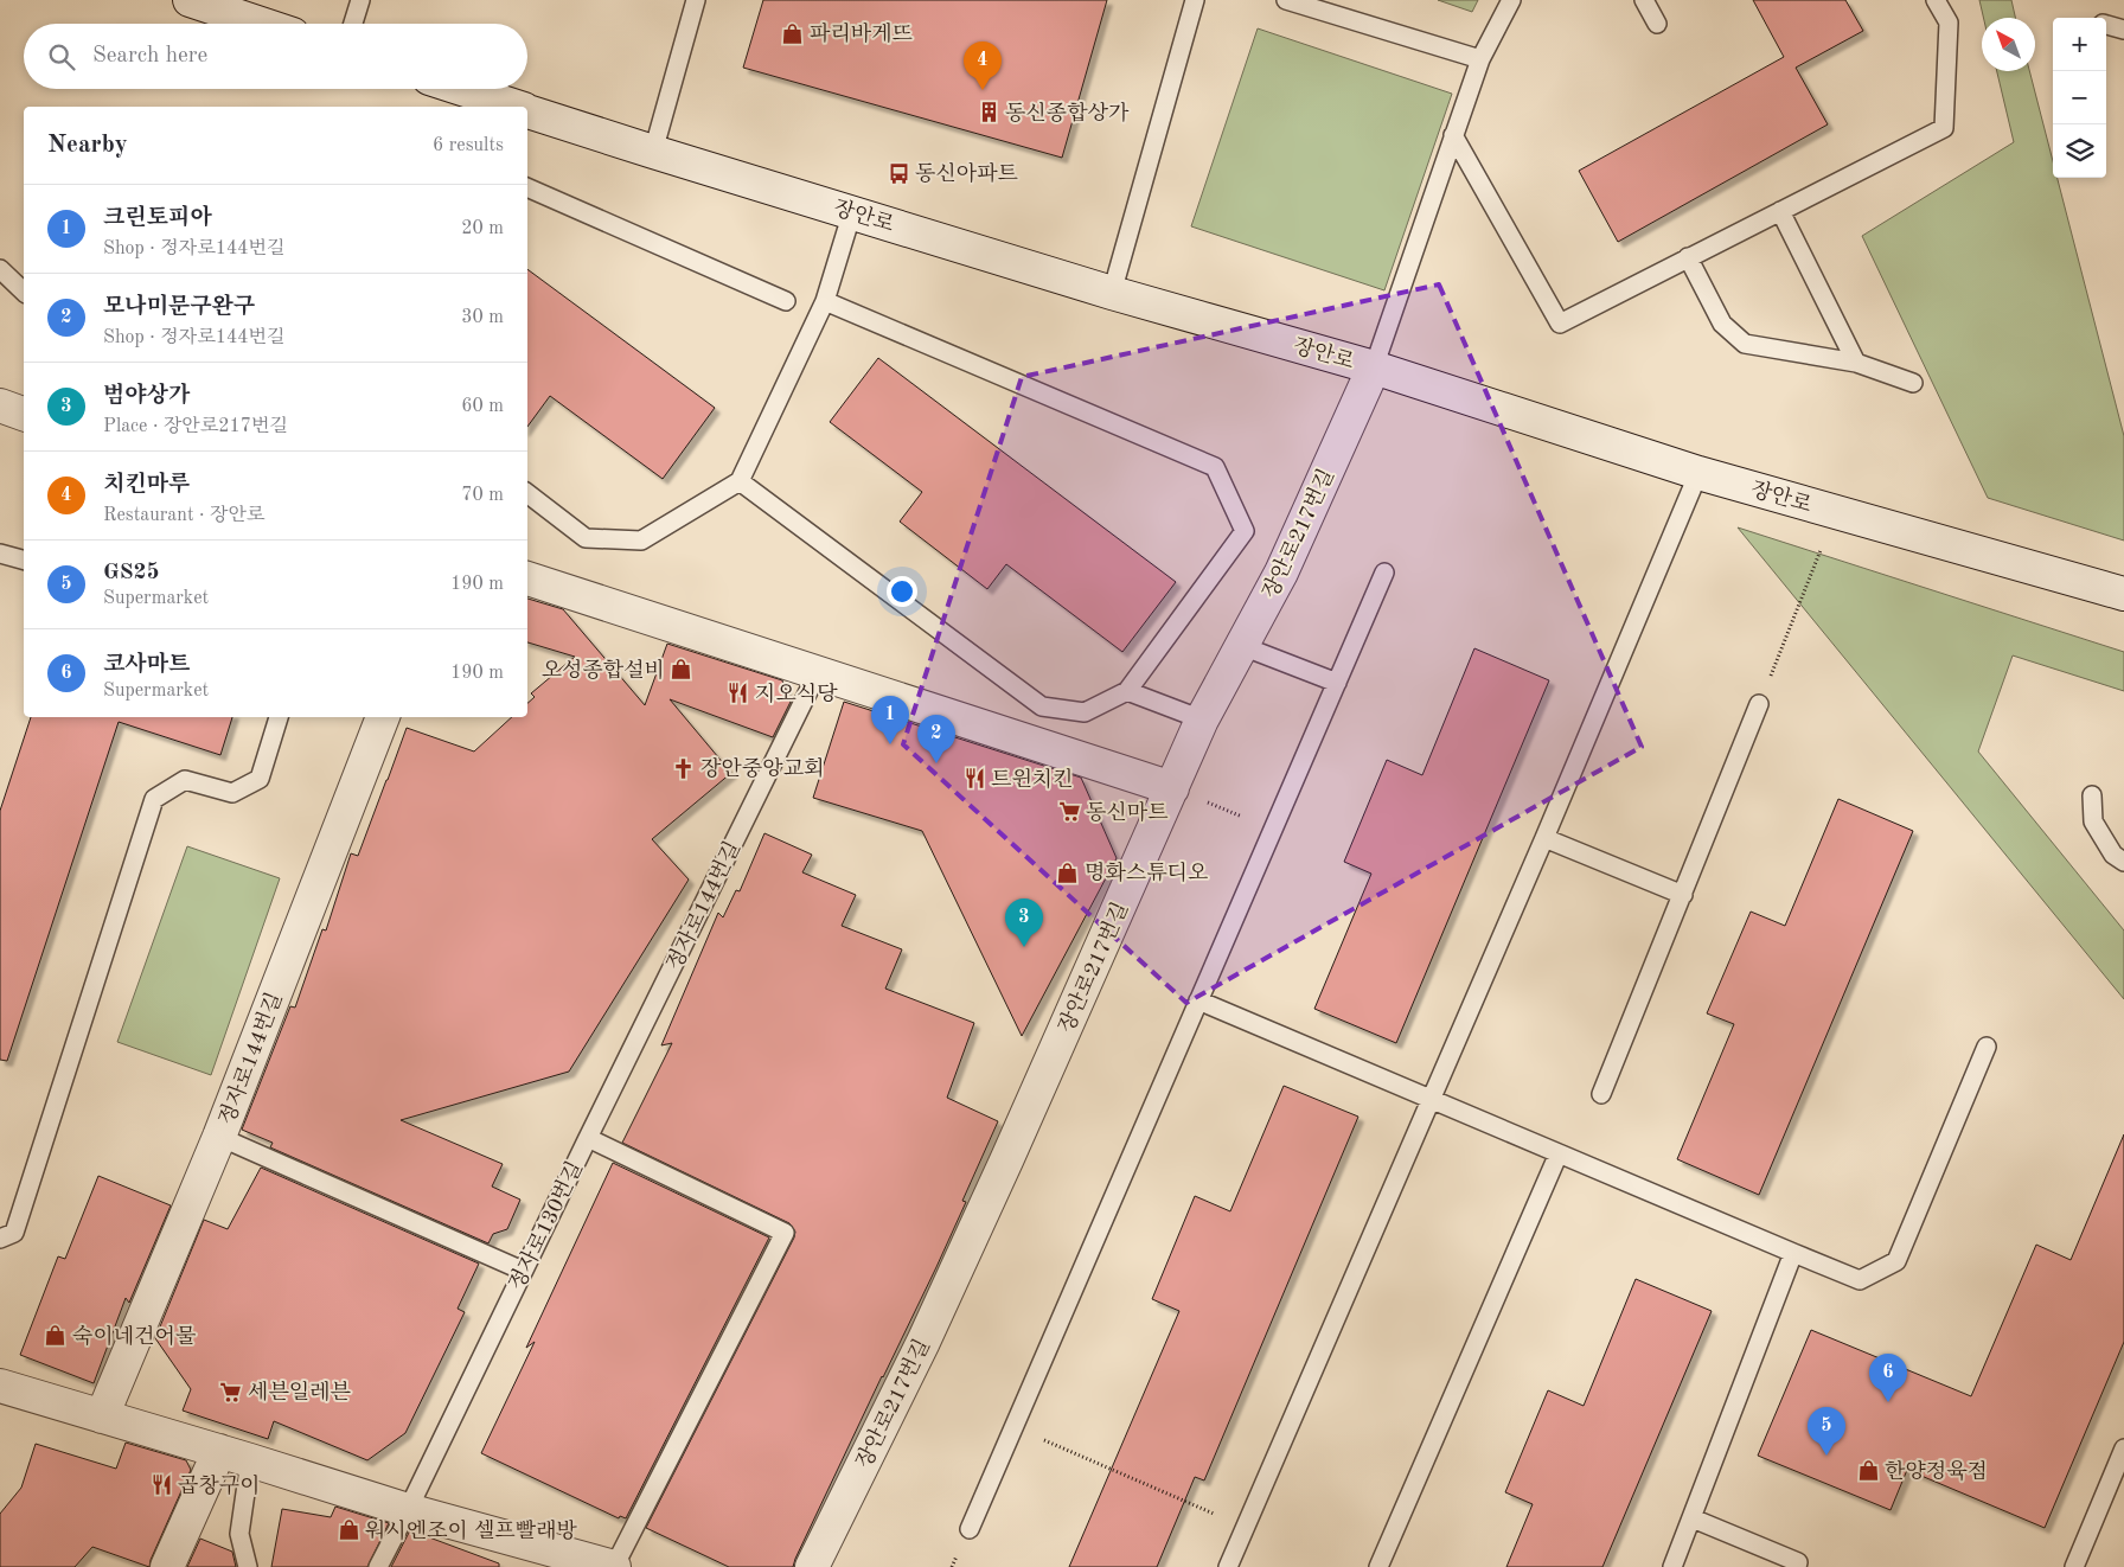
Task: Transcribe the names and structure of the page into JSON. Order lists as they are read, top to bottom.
{
  "streets": {
    "street": ["장안로", "장안로217번길", "정자로144번길"],
    "lane": ["정자로130번길"]
  },
  "crossings": [
    ["장안로", "장안로217번길"],
    ["정자로144번길", "정자로130번길"]
  ],
  "places": {
    "shop": [
      "파리바게뜨",
      "오성종합설비",
      "명화스튜디오",
      "숙이네건어물",
      "한양정육점",
      "워시엔조이 셀프빨래방"
    ],
    "building": ["동신종합상가"],
    "bus stop": ["동신아파트"],
    "restaurant": ["지오식당", "트윈치킨", "곱창구이"],
    "church": ["장안중앙교회"],
    "supermarket": ["동신마트", "세븐일레븐"]
  },
  "north": "top left",
  "page": {
    "map_buttons": ["+", "−"],
    "search": "Search here",
    "pins": [
      "4",
      "1",
      "2",
      "3",
      "6",
      "5"
    ],
    "heading": ["Nearby", "6 results"],
    "list": [
      {
        "mark": "1",
        "name": "크린토피아",
        "note": "Shop · 정자로144번길",
        "value": "20 m"
      },
      {
        "mark": "2",
        "name": "모나미문구완구",
        "note": "Shop · 정자로144번길",
        "value": "30 m"
      },
      {
        "mark": "3",
        "name": "범야상가",
        "note": "Place · 장안로217번길",
        "value": "60 m"
      },
      {
        "mark": "4",
        "name": "치킨마루",
        "note": "Restaurant · 장안로",
        "value": "70 m"
      },
      {
        "mark": "5",
        "name": "GS25",
        "note": "Supermarket",
        "value": "190 m"
      },
      {
        "mark": "6",
        "name": "코사마트",
        "note": "Supermarket",
        "value": "190 m"
      }
    ]
  }
}
